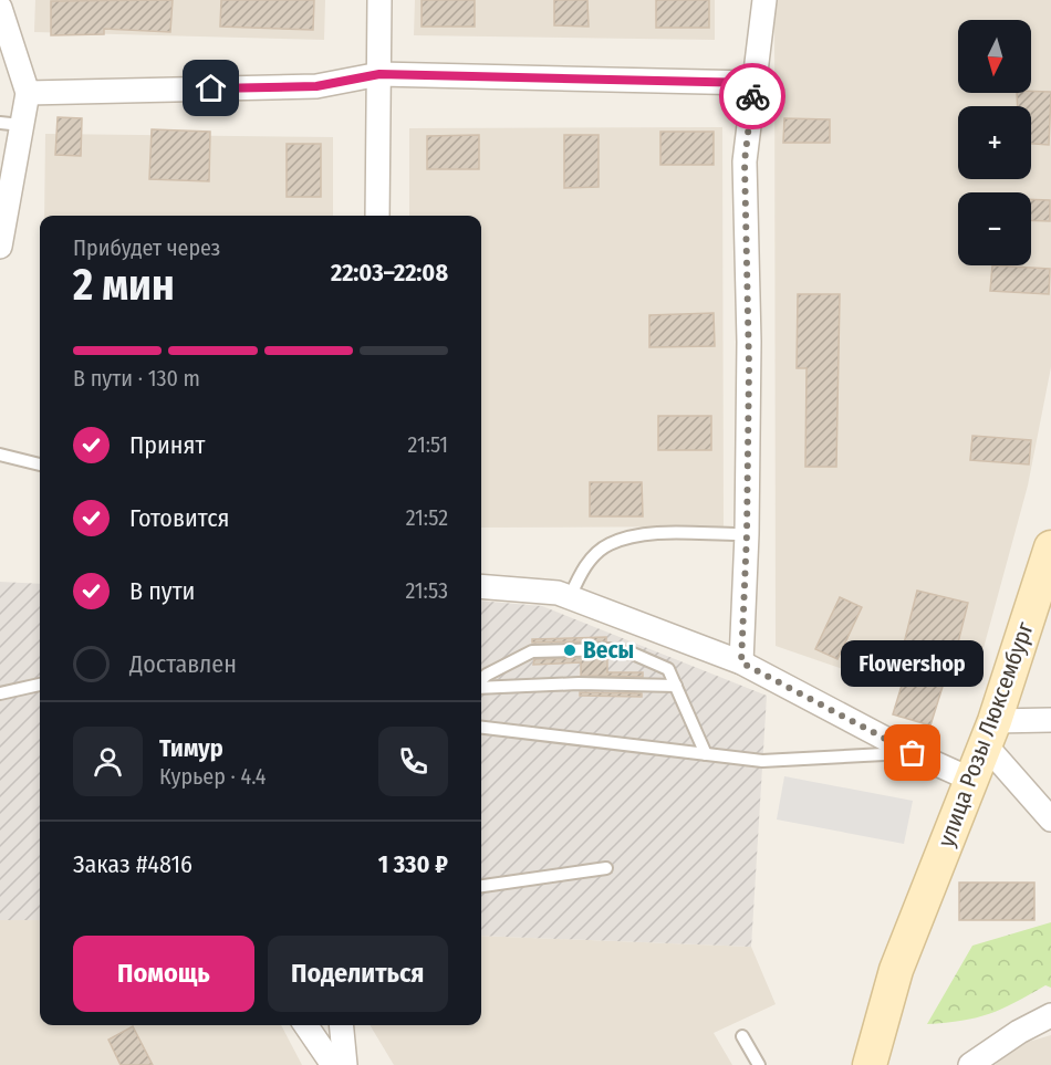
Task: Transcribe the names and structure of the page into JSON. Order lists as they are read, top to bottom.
{
  "streets": {
    "street": ["улица Розы Люксембург"]
  },
  "places": ["Весы", "Flowershop"],
  "north": "bottom",
  "page": {
    "map_buttons": ["+", "−"],
    "heading": ["2 мин", "Прибудет через", "22:03–22:08"],
    "panel": [
      "Тимур",
      "Курьер · 4.4",
      "Заказ #4816",
      "1 330 ₽"
    ],
    "bar": "В пути · 130 m",
    "list": [
      ["Принят", "21:51"],
      ["Готовится", "21:52"],
      ["В пути", "21:53"],
      "Доставлен"
    ],
    "bubble": "Flowershop",
    "buttons": ["Помощь", "Поделиться"]
  }
}
